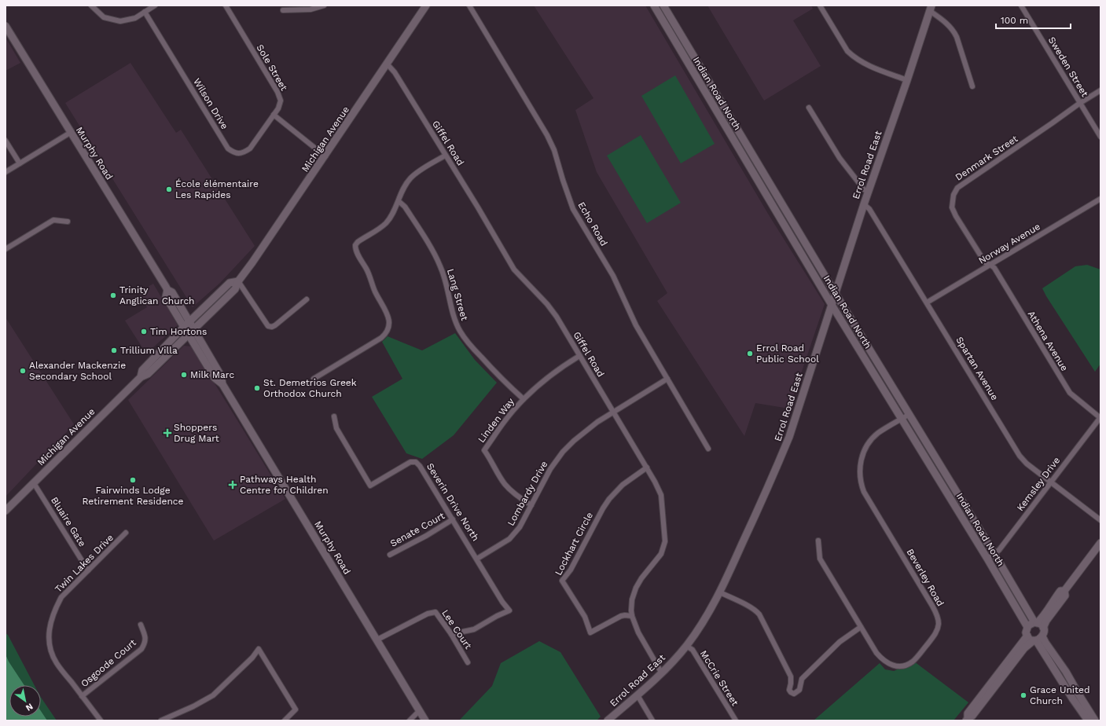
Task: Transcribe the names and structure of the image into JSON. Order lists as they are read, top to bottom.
{
  "streets": {
    "main road": [
      "Indian Road North",
      "Michigan Avenue",
      "Murphy Road",
      "Errol Road East"
    ],
    "street": [
      "Sweden Street",
      "Sole Street",
      "Wilson Drive",
      "Giffel Road",
      "Denmark Street",
      "Echo Road",
      "Norway Avenue",
      "Lang Street",
      "Athena Avenue",
      "Spartan Avenue",
      "Linden Way",
      "Kemsley Drive",
      "Lombardy Drive",
      "Severin Drive North",
      "Bluaire Gate",
      "Senate Court",
      "Lockhart Circle",
      "Twin Lakes Drive",
      "Beverley Road",
      "Lee Court",
      "Osgoode Court",
      "McCrie Street"
    ]
  },
  "crossings": [
    ["Sweden Street", "Denmark Street"],
    ["Sole Street", "Wilson Drive"],
    ["Indian Road North", "Errol Road East"],
    ["Indian Road North", "Kemsley Drive"],
    ["Indian Road North", "Beverley Road"],
    ["Michigan Avenue", "Giffel Road"],
    ["Michigan Avenue", "Murphy Road"],
    ["Michigan Avenue", "Bluaire Gate"],
    ["Giffel Road", "Errol Road East"],
    ["Giffel Road", "Linden Way"],
    ["Giffel Road", "Lombardy Drive"],
    ["Giffel Road", "Lockhart Circle"],
    ["Murphy Road", "Lee Court"],
    ["Denmark Street", "Norway Avenue"],
    ["Denmark Street", "Athena Avenue"],
    ["Errol Road East", "Spartan Avenue"],
    ["Errol Road East", "McCrie Street"],
    ["Echo Road", "Lombardy Drive"],
    ["Norway Avenue", "Athena Avenue"],
    ["Norway Avenue", "Spartan Avenue"],
    ["Lang Street", "Linden Way"],
    ["Athena Avenue", "Kemsley Drive"],
    ["Spartan Avenue", "Kemsley Drive"],
    ["Linden Way", "Lombardy Drive"],
    ["Lombardy Drive", "Severin Drive North"],
    ["Severin Drive North", "Senate Court"],
    ["Severin Drive North", "Lee Court"],
    ["Bluaire Gate", "Twin Lakes Drive"],
    ["Twin Lakes Drive", "Osgoode Court"]
  ],
  "places": {
    "other": [
      "École élémentaire Les Rapides",
      "Trinity Anglican Church",
      "Tim Hortons",
      "Trillium Villa",
      "Errol Road Public School",
      "Alexander Mackenzie Secondary School",
      "Milk Marc",
      "St. Demetrios Greek Orthodox Church",
      "Fairwinds Lodge Retirement Residence",
      "Grace United Church"
    ],
    "health": ["Shoppers Drug Mart", "Pathways Health Centre for Children"]
  },
  "scale_bar": "100 m",
  "north": "bottom right"
}
